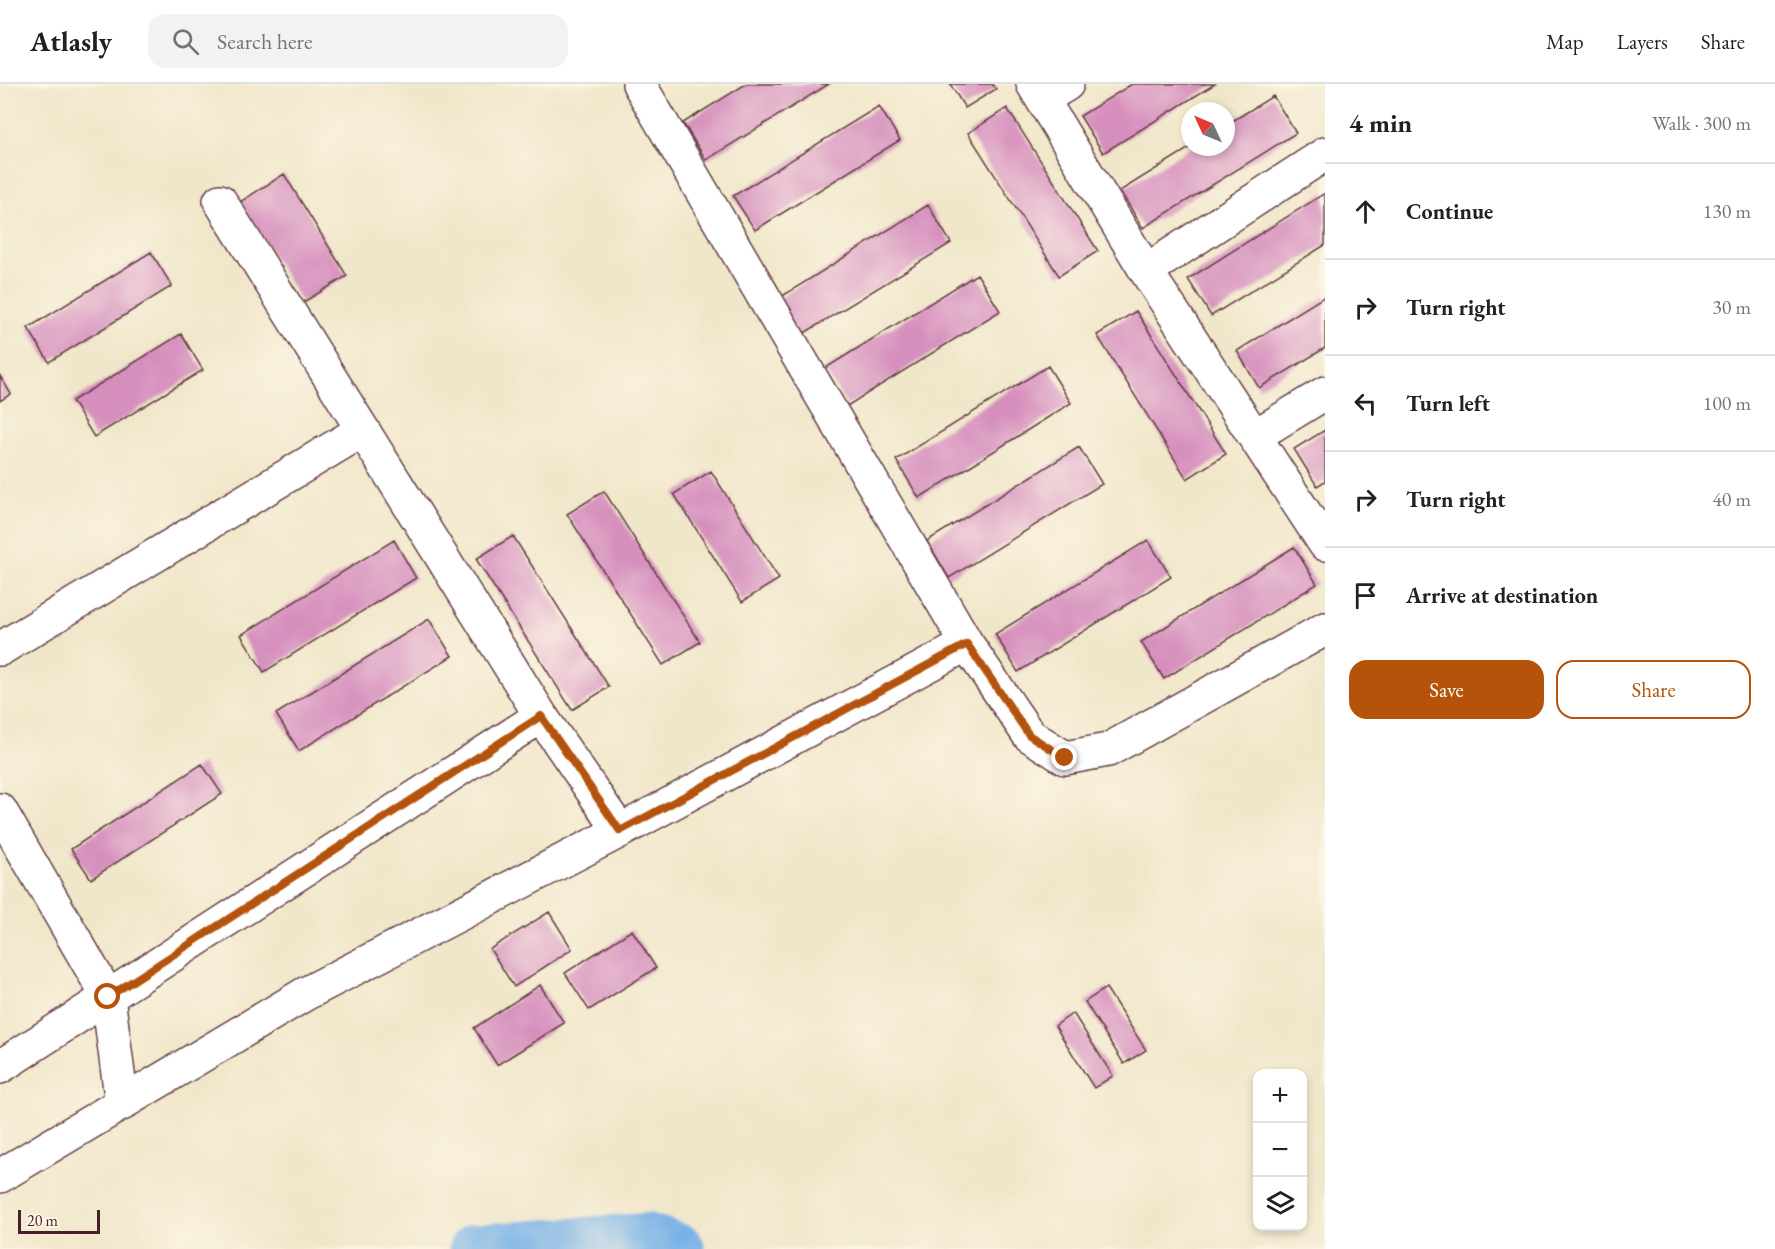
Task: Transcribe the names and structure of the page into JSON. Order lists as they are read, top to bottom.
{
  "scale_bar": "20 m",
  "north": "top left",
  "page": {
    "header": "Atlasly",
    "search": "Search here",
    "nav": ["Map", "Layers", "Share"],
    "heading": ["4 min", "Walk · 300 m"],
    "list": [
      ["Continue", "130 m"],
      ["Turn right", "30 m"],
      ["Turn left", "100 m"],
      ["Turn right", "40 m"],
      "Arrive at destination"
    ],
    "buttons": ["Save", "Share"],
    "map_buttons": ["+", "−"],
    "scale": "20 m"
  }
}
